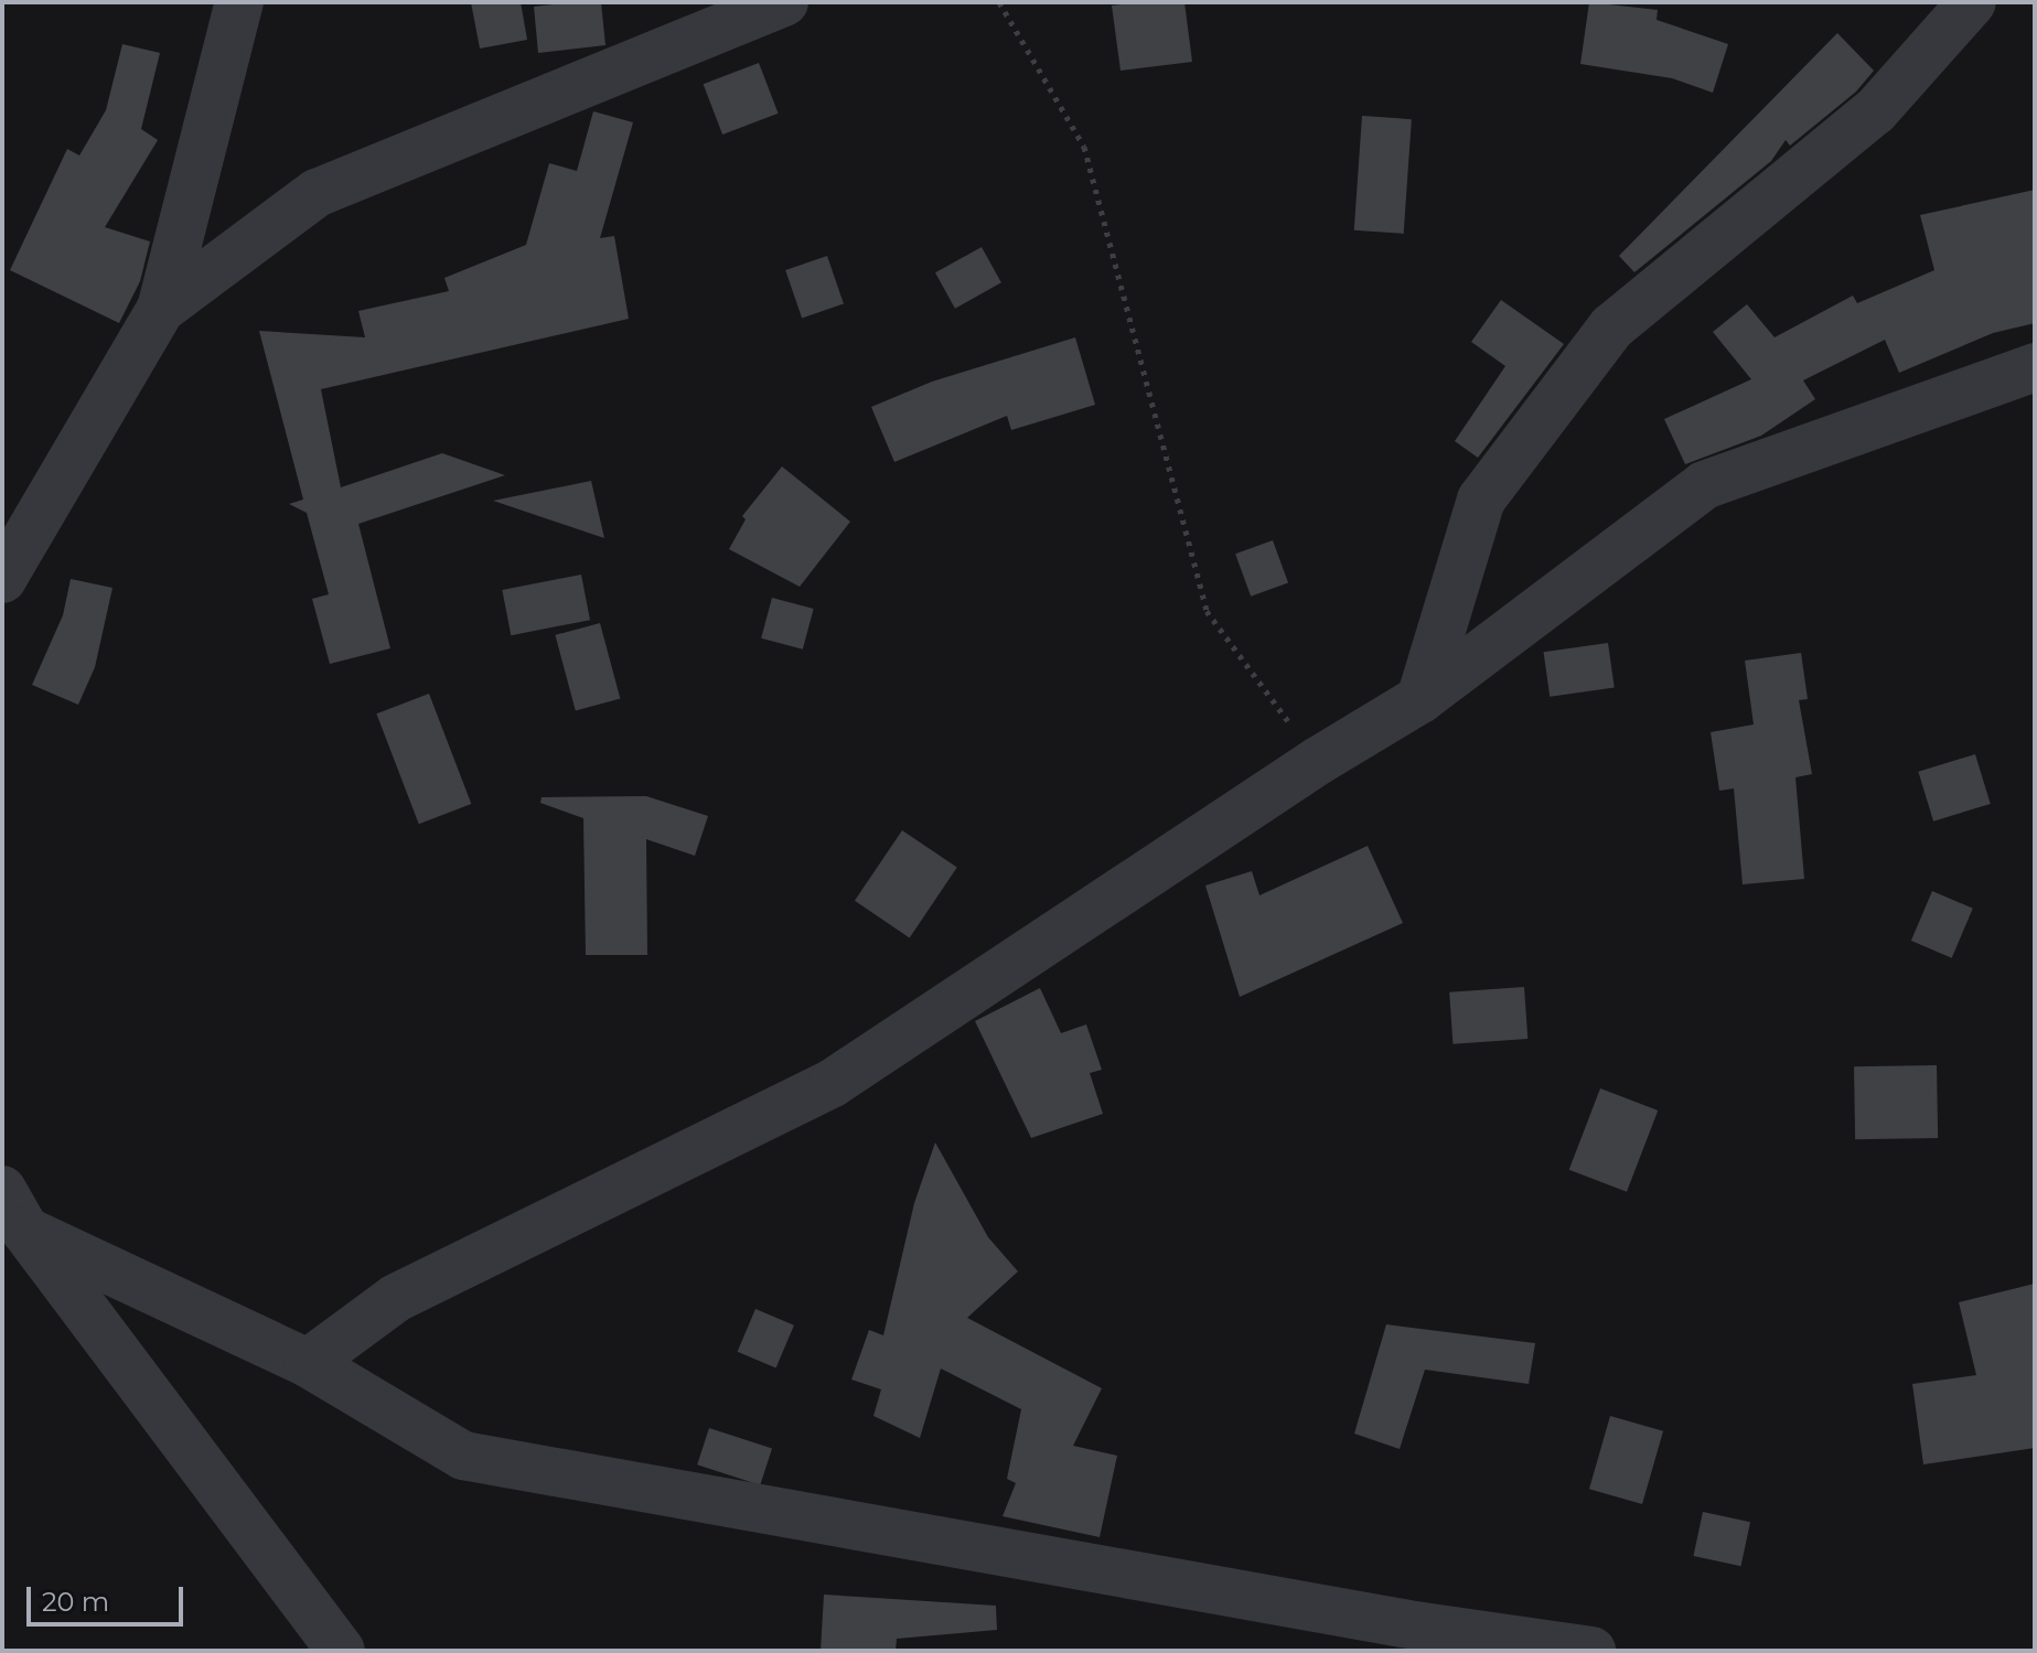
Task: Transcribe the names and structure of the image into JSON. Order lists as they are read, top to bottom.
{
  "scale_bar": "20 m"
}
